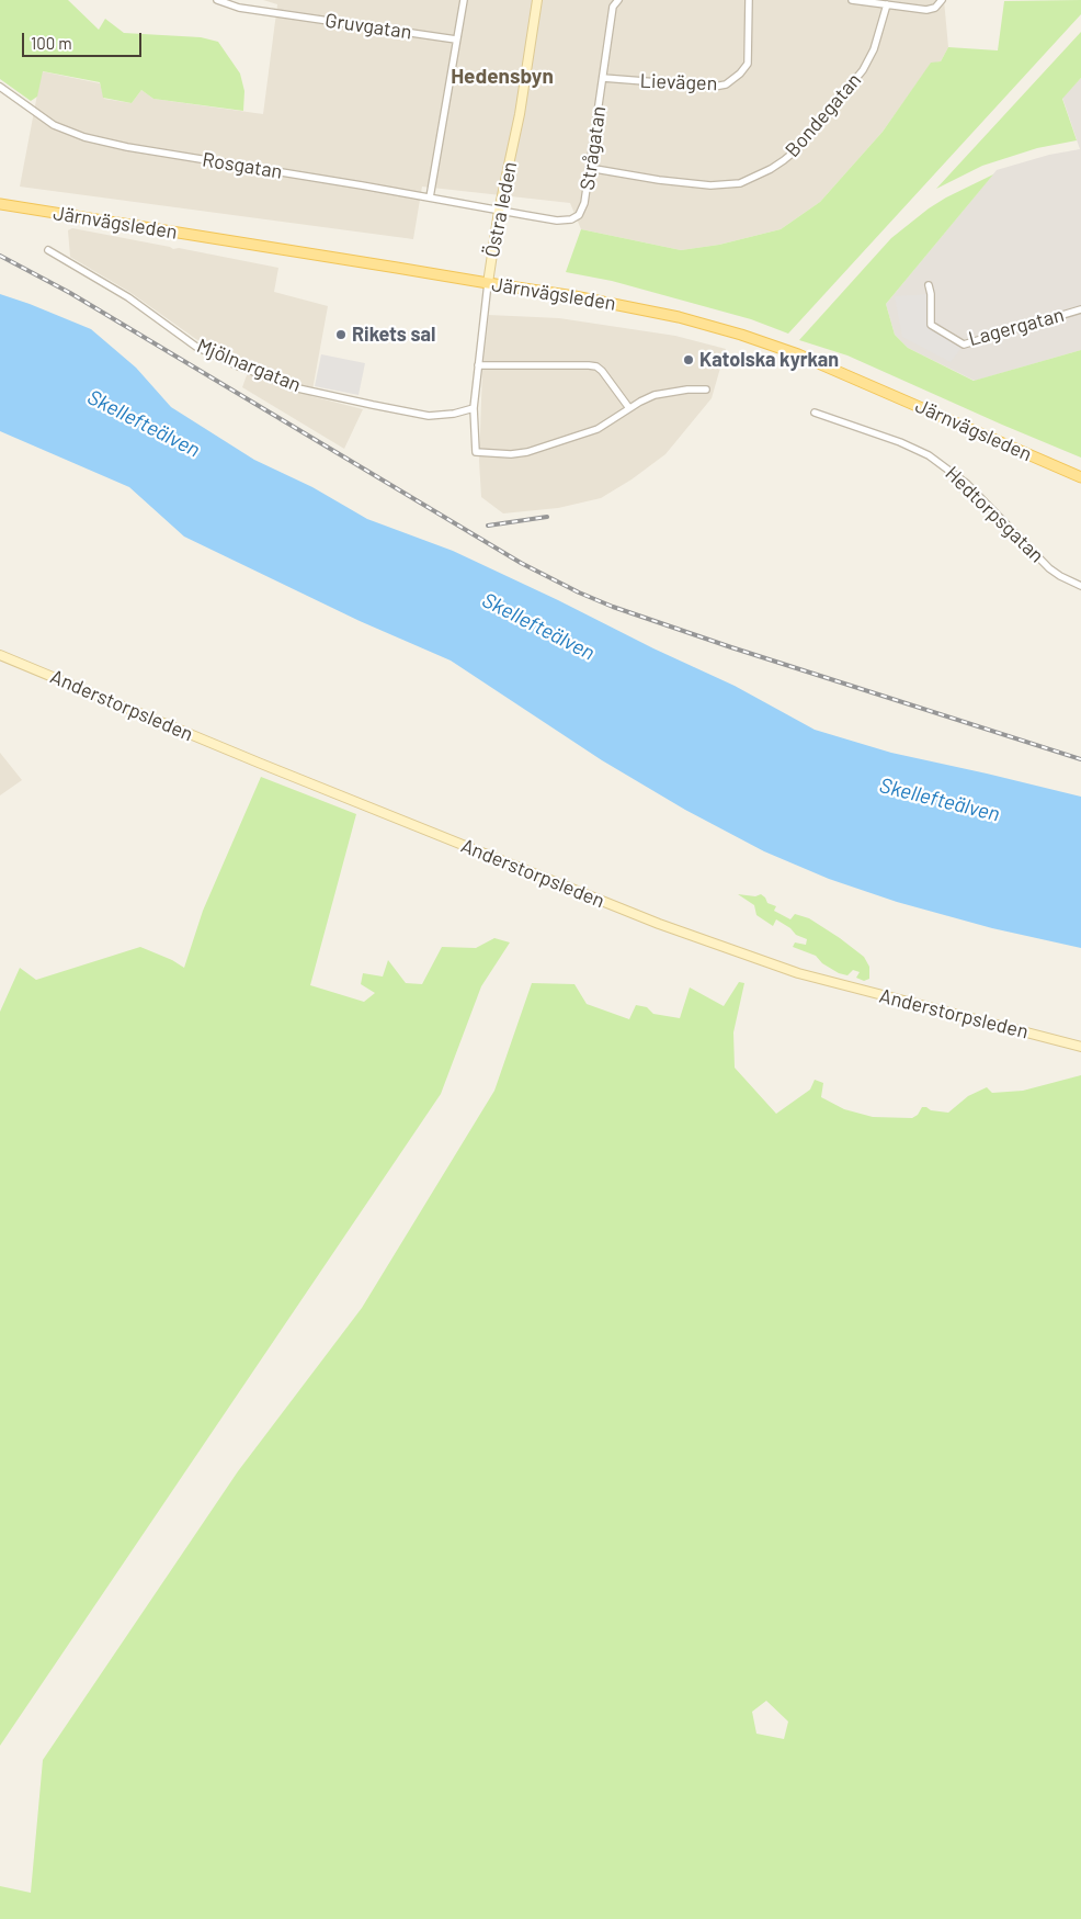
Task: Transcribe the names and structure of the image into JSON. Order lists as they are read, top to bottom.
{
  "streets": {
    "main road": ["Östra leden", "Järnvägsleden", "Anderstorpsleden"],
    "street": [
      "Gruvgatan",
      "Lievägen",
      "Bondegatan",
      "Strågatan",
      "Rosgatan",
      "Lagergatan",
      "Mjölnargatan",
      "Hedtorpsgatan"
    ]
  },
  "crossings": [
    ["Lievägen", "Strågatan"],
    ["Bondegatan", "Strågatan"],
    ["Strågatan", "Rosgatan"],
    ["Strågatan", "Östra leden"],
    ["Rosgatan", "Östra leden"],
    ["Östra leden", "Järnvägsleden"],
    ["Östra leden", "Mjölnargatan"]
  ],
  "districts": ["Hedensbyn"],
  "water": ["Skellefteälven"],
  "places": ["Rikets sal", "Katolska kyrkan"],
  "scale_bar": "100 m"
}
